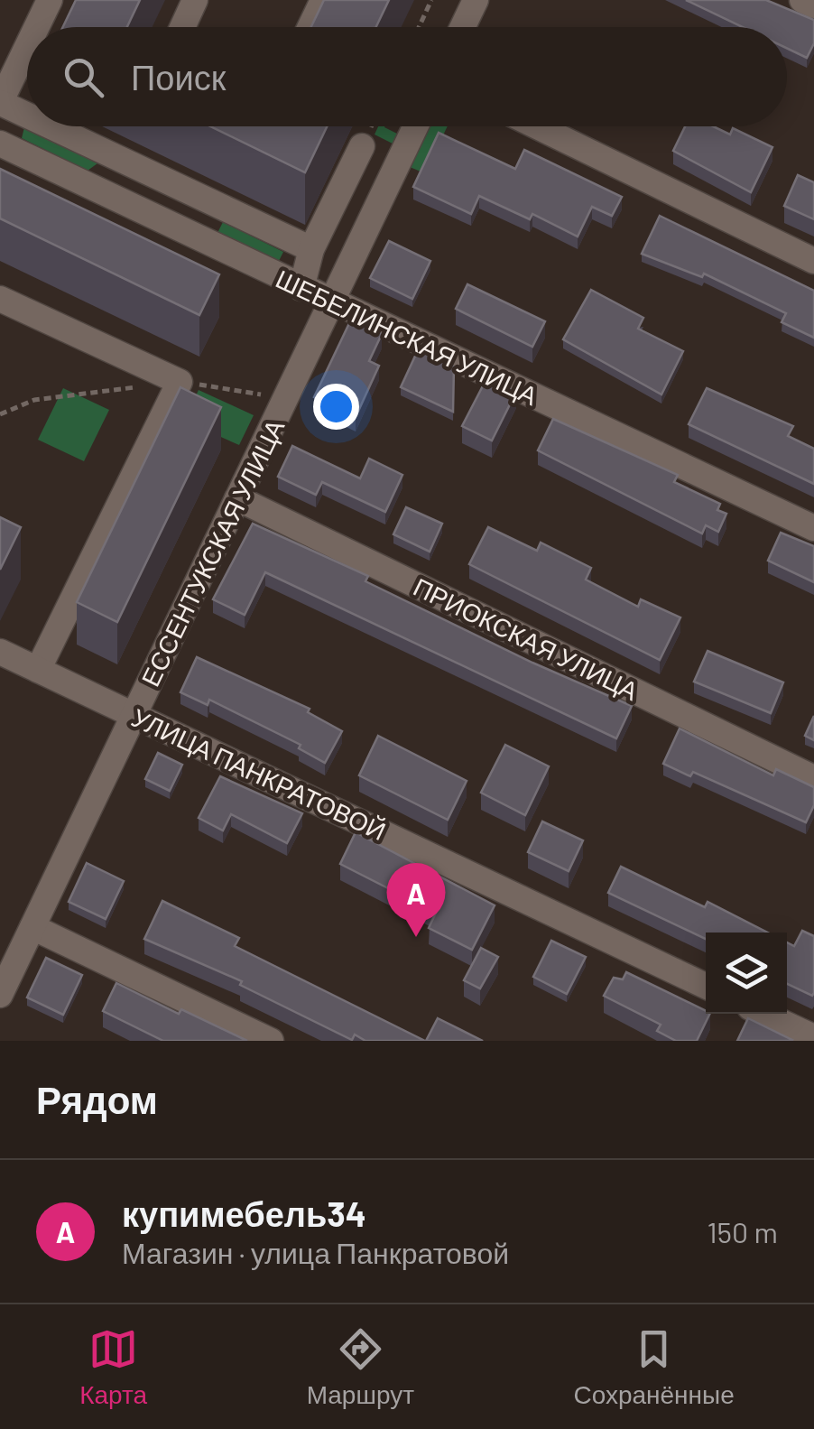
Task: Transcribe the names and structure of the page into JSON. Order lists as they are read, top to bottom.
{
  "streets": {
    "street": [
      "ШЕБЕЛИНСКАЯ УЛИЦА",
      "ЕССЕНТУКСКАЯ УЛИЦА",
      "ПРИОКСКАЯ УЛИЦА",
      "УЛИЦА ПАНКРАТОВОЙ"
    ]
  },
  "crossings": [
    ["ШЕБЕЛИНСКАЯ УЛИЦА", "ЕССЕНТУКСКАЯ УЛИЦА"],
    ["ЕССЕНТУКСКАЯ УЛИЦА", "ПРИОКСКАЯ УЛИЦА"],
    ["ЕССЕНТУКСКАЯ УЛИЦА", "УЛИЦА ПАНКРАТОВОЙ"]
  ],
  "page": {
    "search": "Поиск",
    "pins": "A",
    "heading": "Рядом",
    "list": [
      {
        "mark": "A",
        "name": "купимебель34",
        "note": "Магазин · улица Панкратовой",
        "value": "150 m"
      }
    ],
    "nav": ["Карта", "Маршрут", "Сохранённые"]
  }
}
